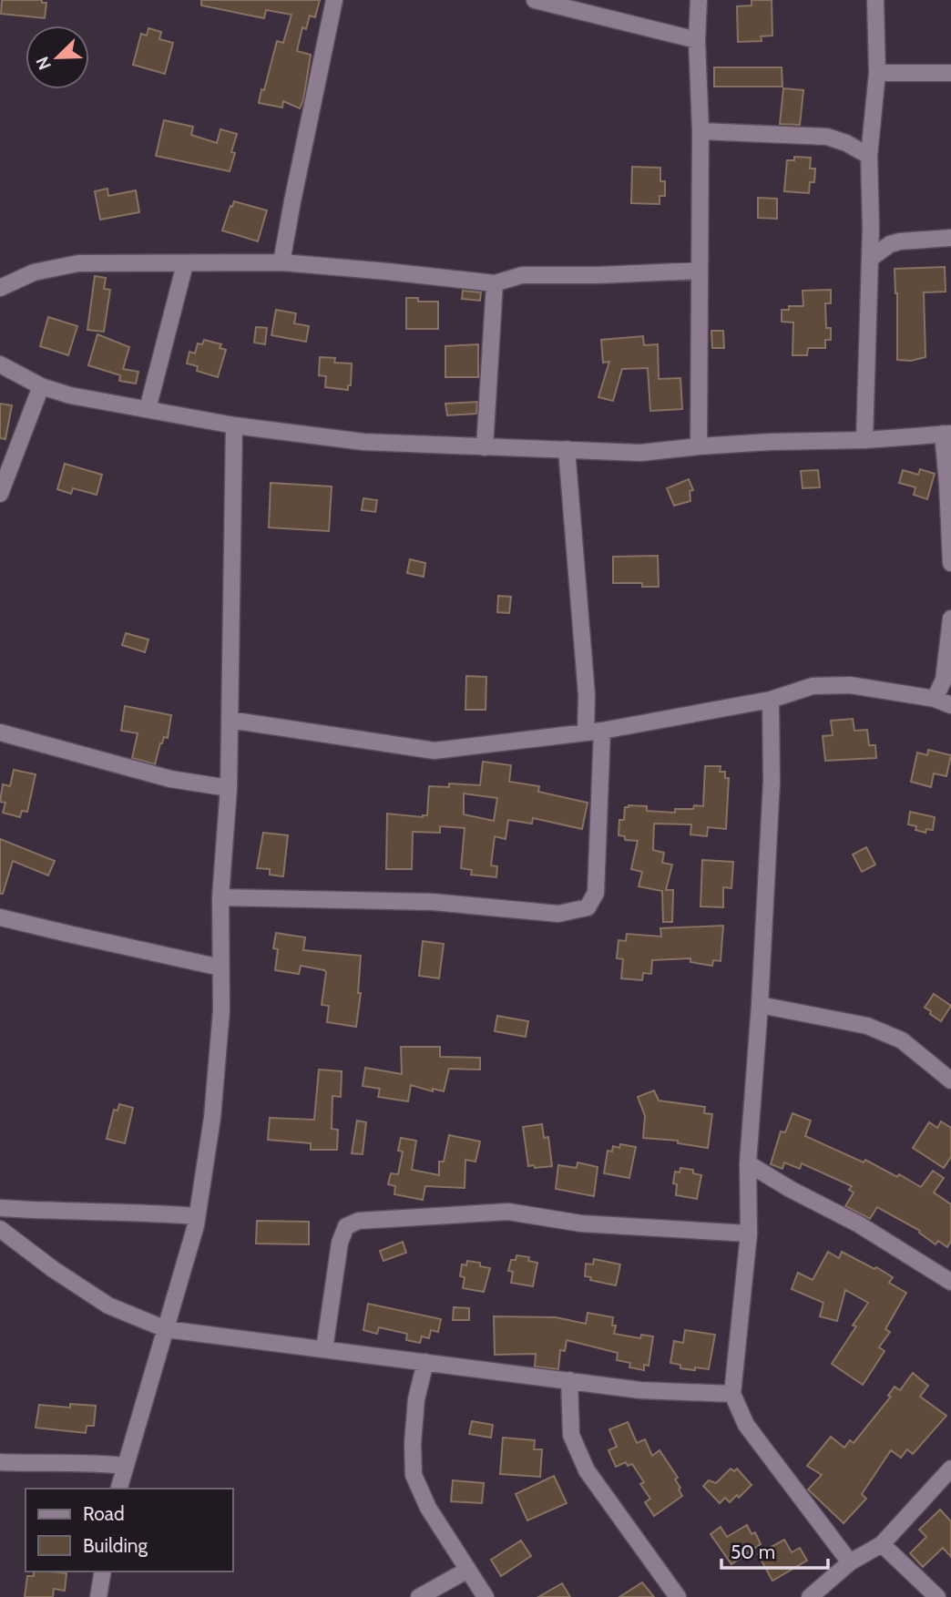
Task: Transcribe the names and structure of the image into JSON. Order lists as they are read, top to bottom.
{
  "legend": ["Road", "Building"],
  "scale_bar": "50 m",
  "north": "bottom left"
}
